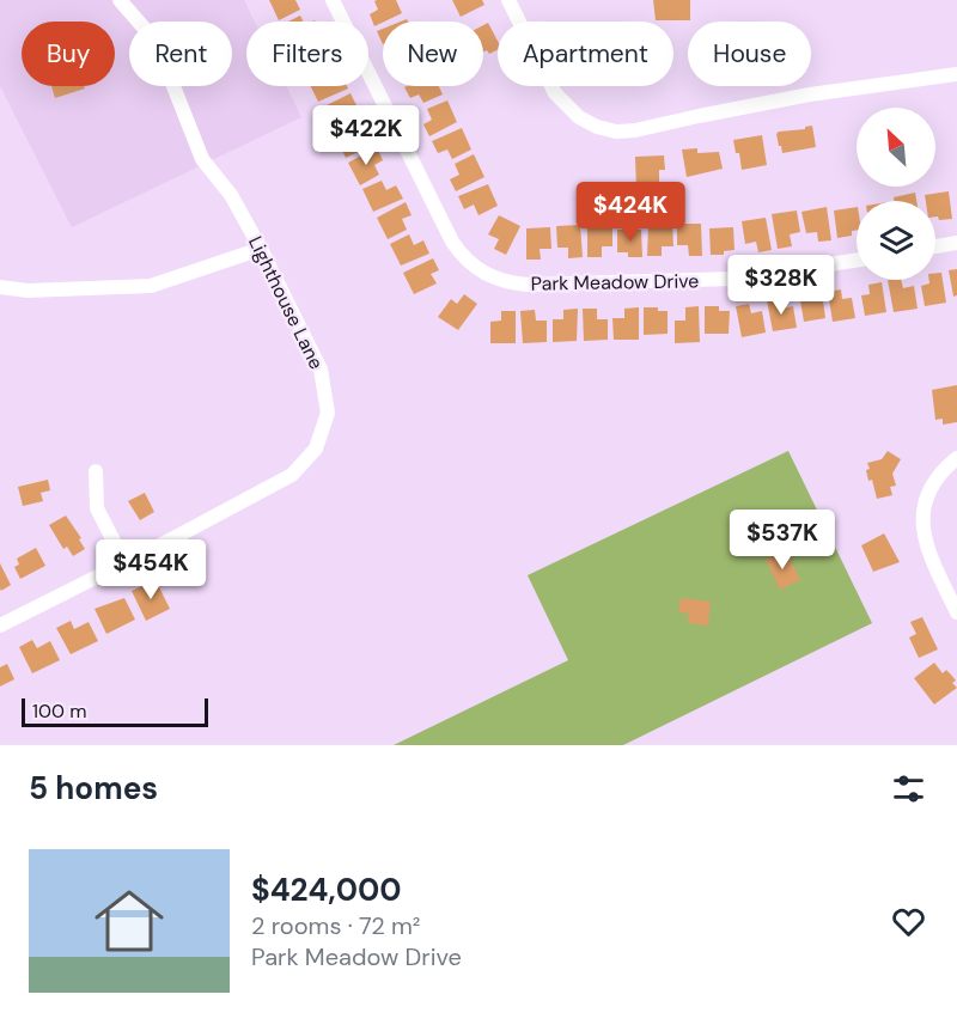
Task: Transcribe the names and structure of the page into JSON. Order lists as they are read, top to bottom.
{
  "streets": {
    "street": ["Park Meadow Drive", "Lighthouse Lane"]
  },
  "scale_bar": "100 m",
  "north": "top left",
  "page": {
    "chip": [
      "Buy",
      "Rent",
      "Filters",
      "New",
      "Apartment",
      "House"
    ],
    "price": [
      "$422K",
      "$424K",
      "$328K",
      "$537K",
      "$454K"
    ],
    "scale": "100 m",
    "heading": "5 homes",
    "list": [
      {
        "name": "$424,000",
        "note": "2 rooms · 72 m² · Park Meadow Drive"
      }
    ]
  }
}
